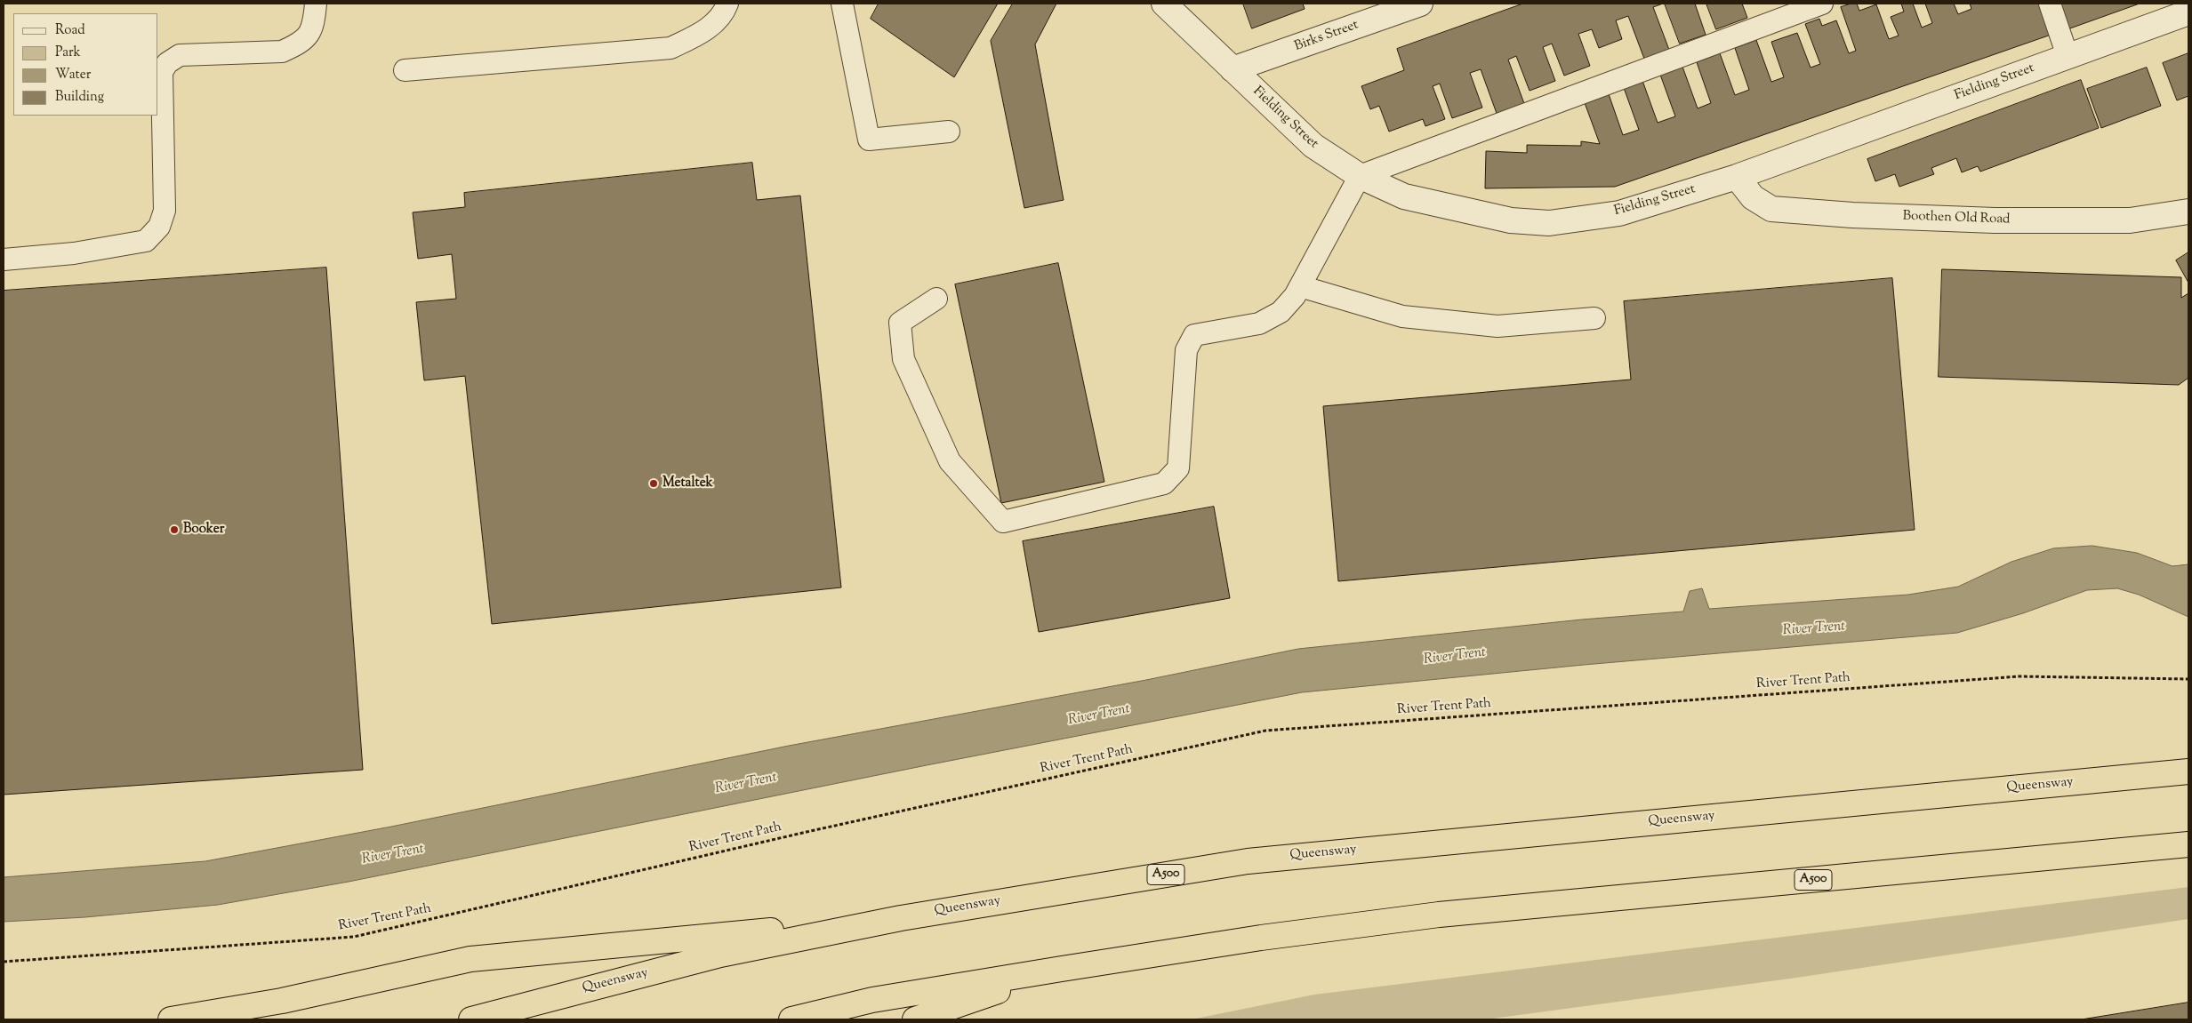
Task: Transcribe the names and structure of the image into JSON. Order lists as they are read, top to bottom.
{
  "streets": {
    "highway": ["Queensway", "A500"],
    "street": ["Birks Street", "Fielding Street", "Boothen Old Road"],
    "path": ["River Trent Path"]
  },
  "crossings": [
    ["Birks Street", "Fielding Street"],
    ["Fielding Street", "Boothen Old Road"]
  ],
  "water": ["River Trent"],
  "places": ["Metaltek", "Booker"],
  "legend": [
    "Road",
    "Park",
    "Water",
    "Building"
  ]
}
